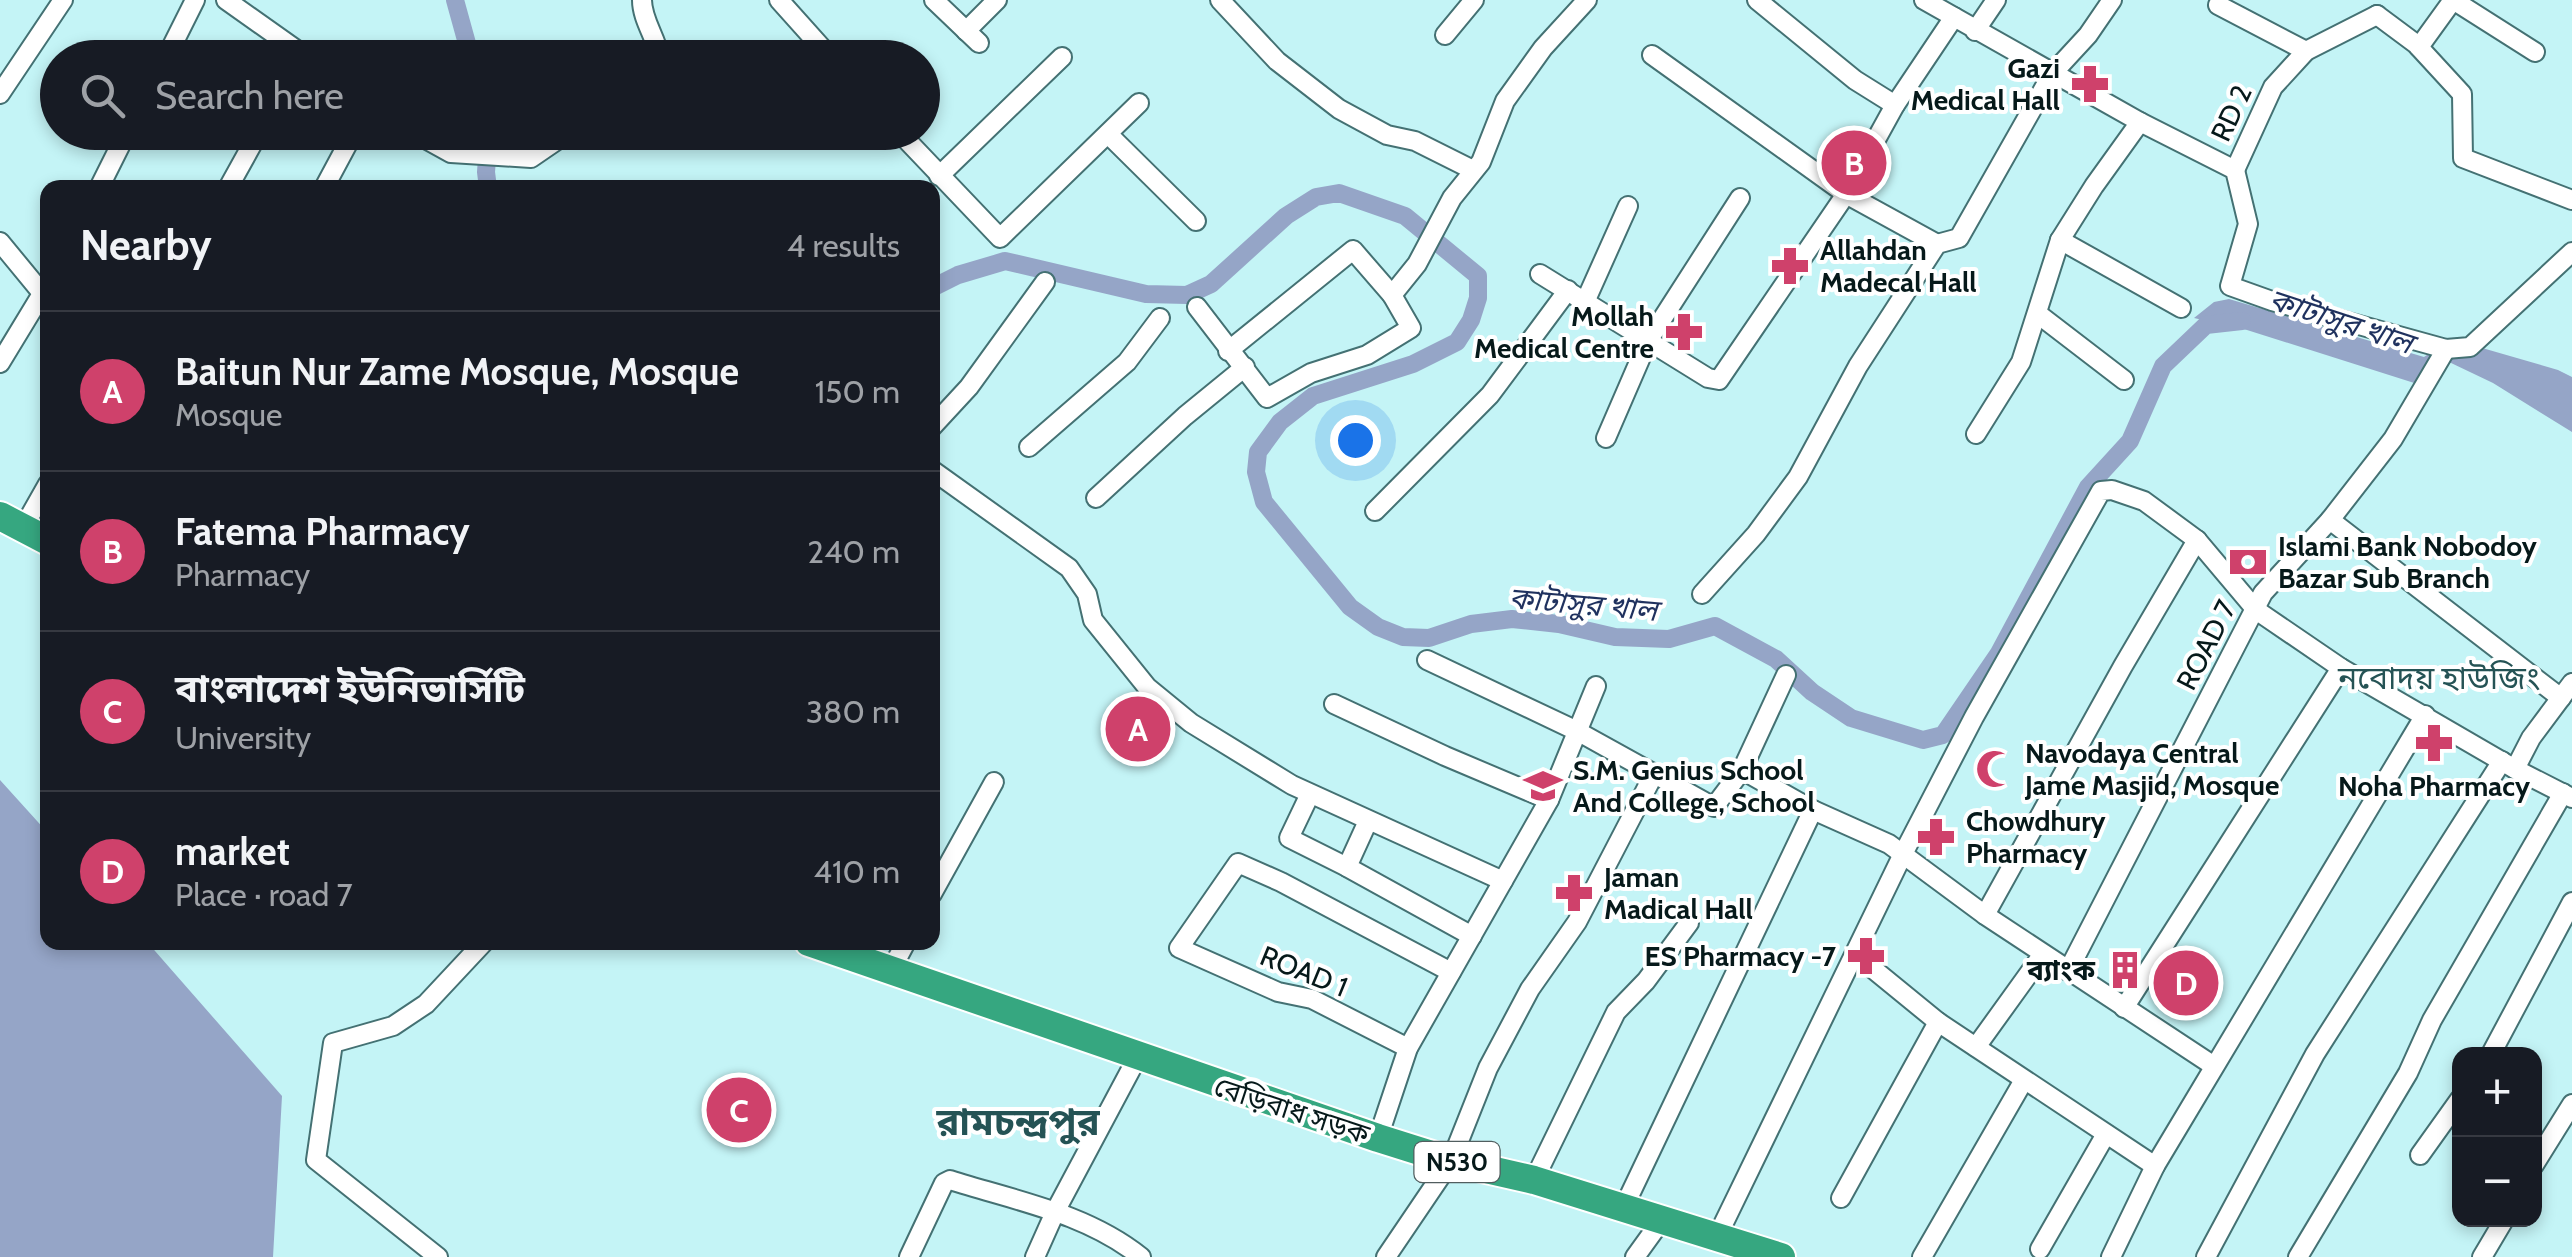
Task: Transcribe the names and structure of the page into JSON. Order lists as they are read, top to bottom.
{
  "streets": {
    "highway": ["বেড়িবাধ সড়ক", "N530"],
    "street": ["RD 2", "ROAD 7", "ROAD 1"]
  },
  "districts": ["নবোদয় হাউজিং", "রামচন্দ্রপুর"],
  "water": ["কাটাসুর খাল"],
  "places": {
    "pharmacy": [
      "Gazi Medical Hall",
      "Allahdan Madecal Hall",
      "Mollah Medical Centre",
      "Noha Pharmacy",
      "Chowdhury Pharmacy",
      "Jaman Madical Hall",
      "ES Pharmacy -7"
    ],
    "bank": ["Islami Bank Nobodoy Bazar Sub Branch"],
    "mosque": ["Navodaya Central Jame Masjid, Mosque"],
    "school or university": ["S.M. Genius School And College, School"],
    "building": ["ব্যাংক"]
  },
  "page": {
    "search": "Search here",
    "pins": [
      "B",
      "A",
      "D",
      "C"
    ],
    "heading": ["Nearby", "4 results"],
    "list": [
      {
        "mark": "A",
        "name": "Baitun Nur Zame Mosque, Mosque",
        "note": "Mosque",
        "value": "150 m"
      },
      {
        "mark": "B",
        "name": "Fatema Pharmacy",
        "note": "Pharmacy",
        "value": "240 m"
      },
      {
        "mark": "C",
        "name": "বাংলাদেশ ইউনিভার্সিটি",
        "note": "University",
        "value": "380 m"
      },
      {
        "mark": "D",
        "name": "market",
        "note": "Place · road 7",
        "value": "410 m"
      }
    ],
    "map_buttons": ["+", "−"]
  }
}
